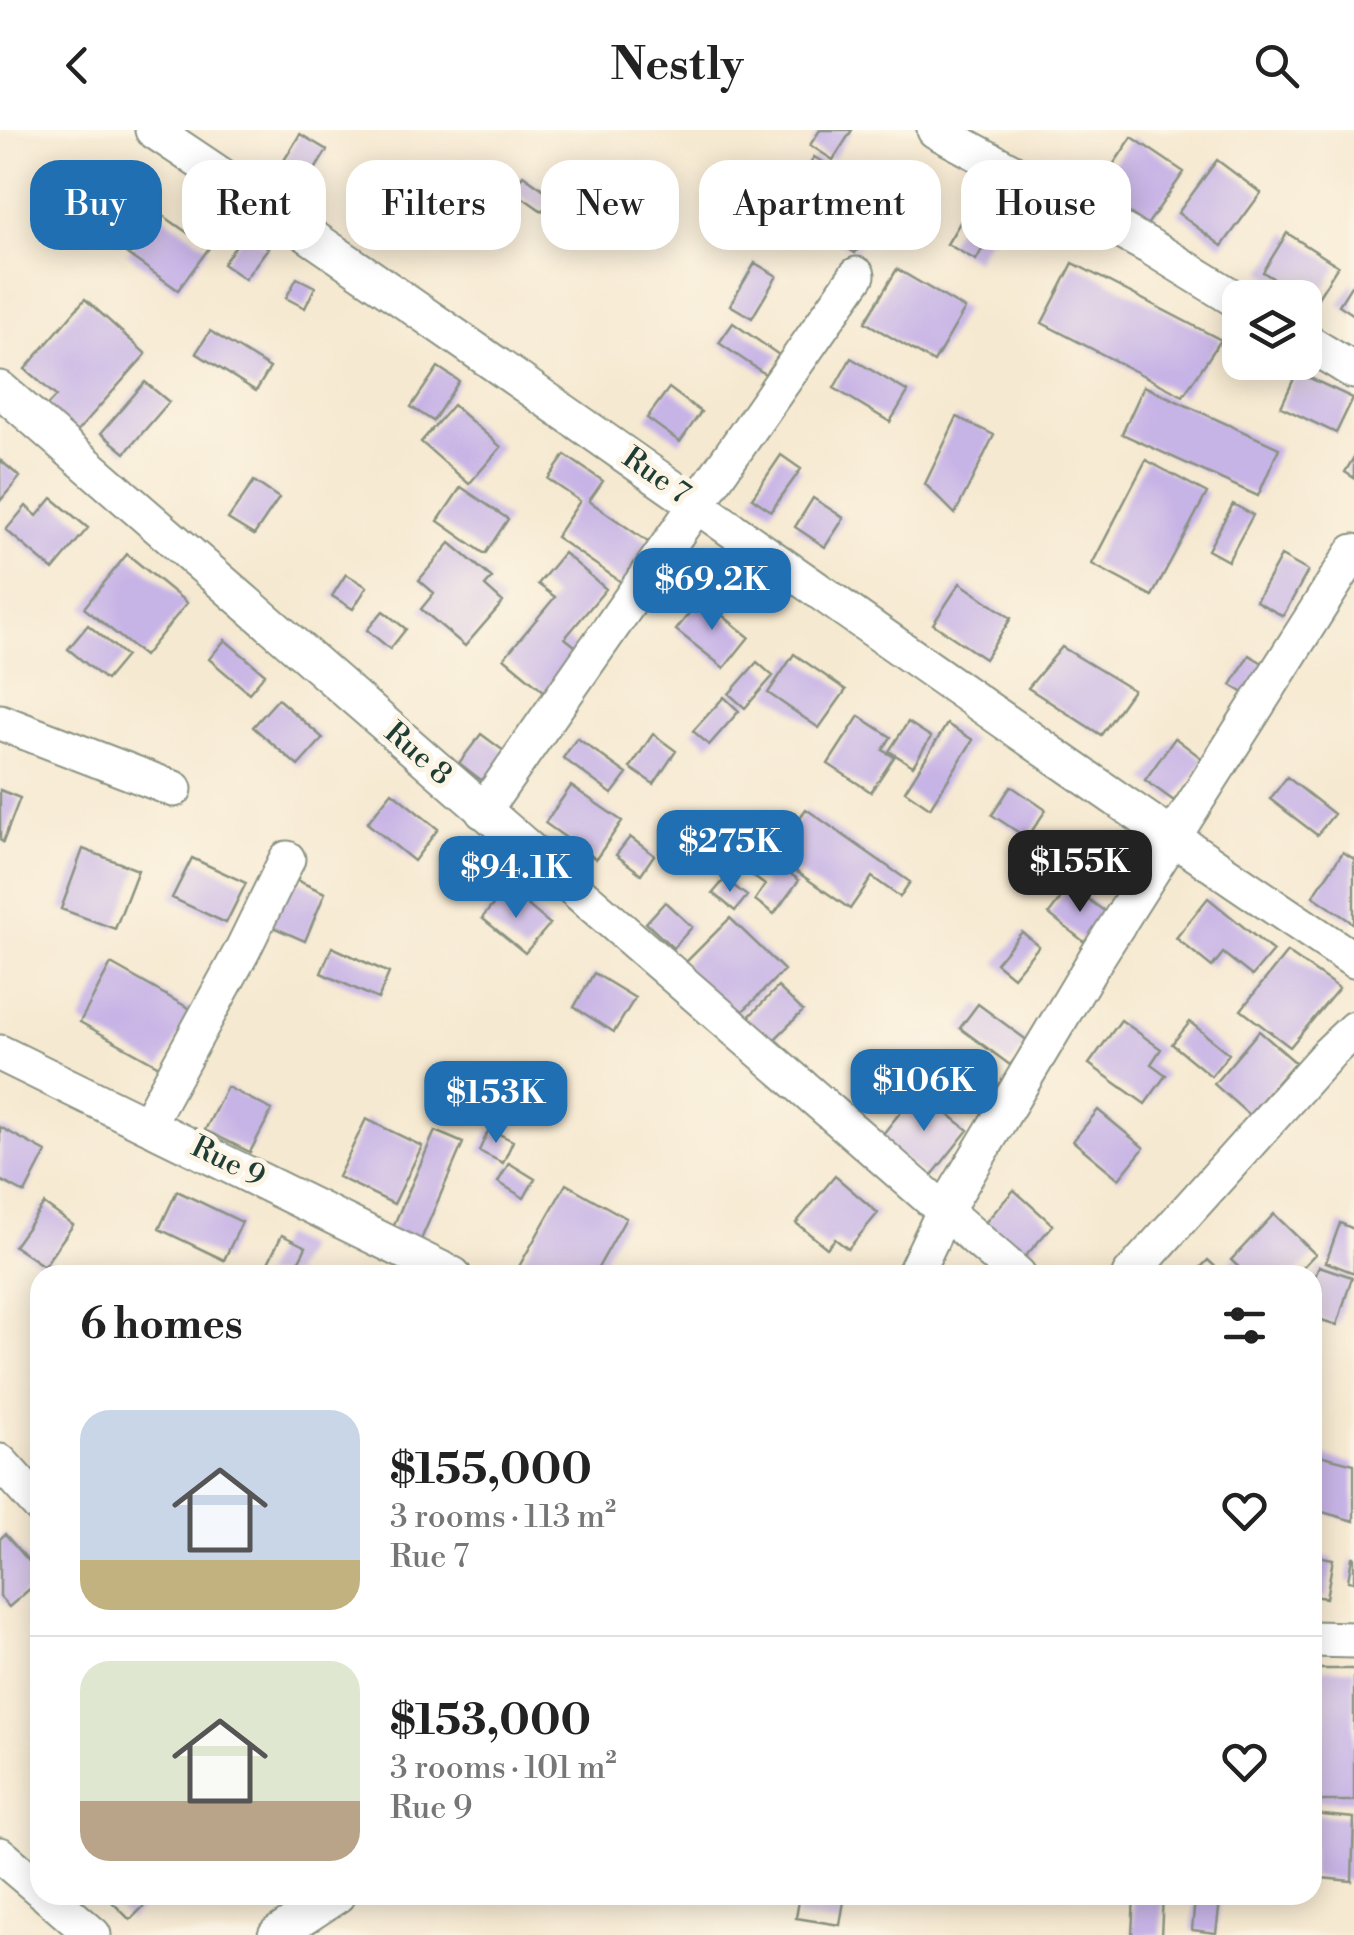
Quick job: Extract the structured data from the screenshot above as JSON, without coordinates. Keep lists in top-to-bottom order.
{
  "streets": {
    "street": ["Rue 7", "Rue 8", "Rue 9"]
  },
  "page": {
    "header": "Nestly",
    "chip": [
      "Buy",
      "Rent",
      "Filters",
      "New",
      "Apartment",
      "House"
    ],
    "price": [
      "$69.2K",
      "$275K",
      "$155K",
      "$94.1K",
      "$106K",
      "$153K"
    ],
    "heading": "6 homes",
    "list": [
      {
        "name": "$155,000",
        "note": "3 rooms · 113 m² · Rue 7"
      },
      {
        "name": "$153,000",
        "note": "3 rooms · 101 m² · Rue 9"
      }
    ]
  }
}
